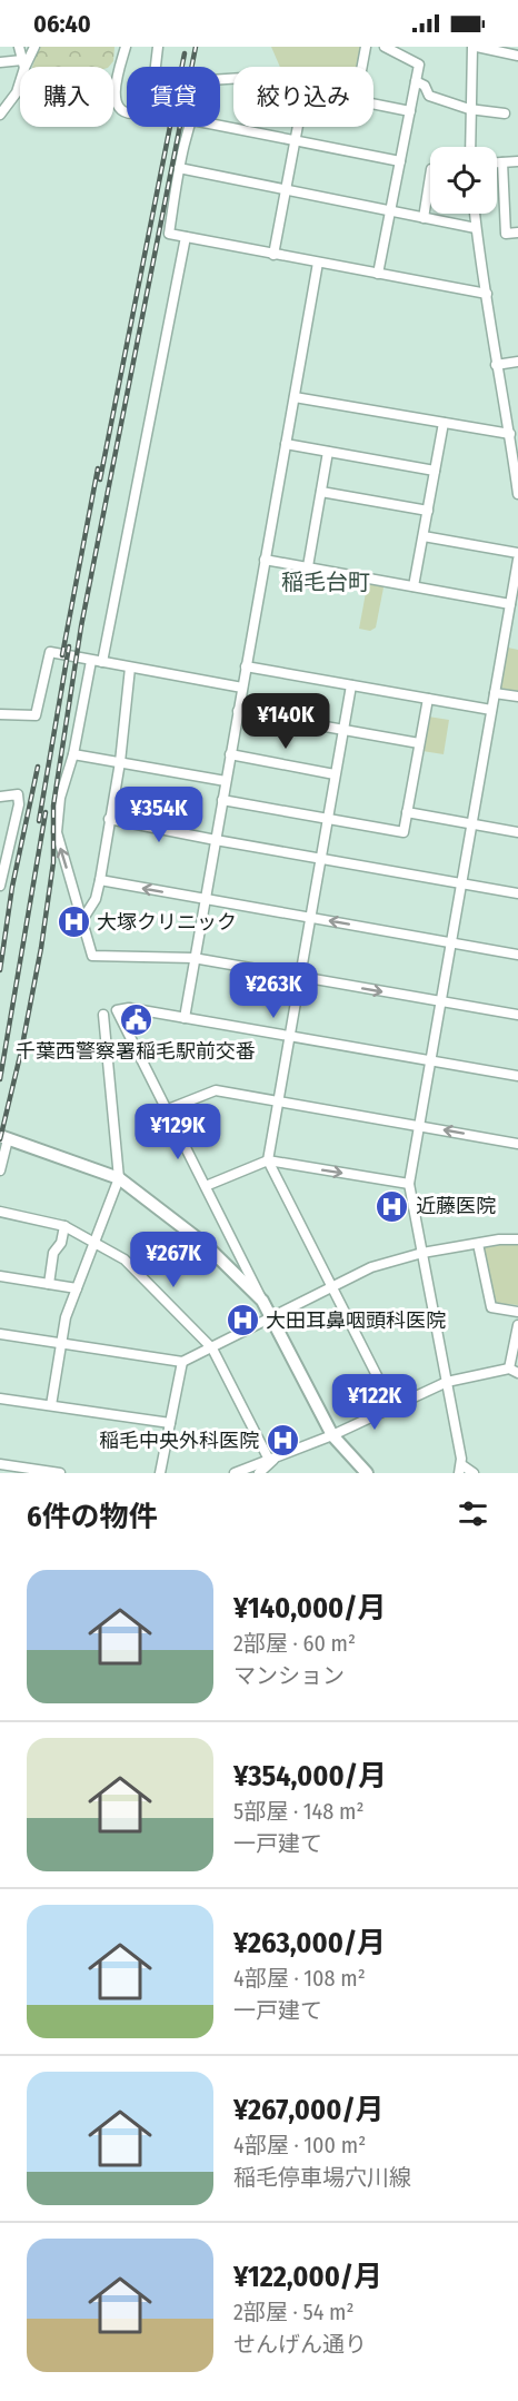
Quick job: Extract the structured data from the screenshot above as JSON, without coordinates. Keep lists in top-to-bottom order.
{
  "districts": ["稲毛台町"],
  "places": {
    "hospital": [
      "大塚クリニック",
      "近藤医院",
      "大田耳鼻咽頭科医院",
      "稲毛中央外科医院"
    ],
    "public building": ["千葉西警察署稲毛駅前交番"]
  },
  "page": {
    "status": "06:40",
    "chip": ["購入", "賃貸", "絞り込み"],
    "price": [
      "¥140K",
      "¥354K",
      "¥263K",
      "¥129K",
      "¥267K",
      "¥122K"
    ],
    "heading": "6件の物件",
    "list": [
      {
        "name": "¥140,000/月",
        "note": "2部屋 · 60 m² · マンション"
      },
      {
        "name": "¥354,000/月",
        "note": "5部屋 · 148 m² · 一戸建て"
      },
      {
        "name": "¥263,000/月",
        "note": "4部屋 · 108 m² · 一戸建て"
      },
      {
        "name": "¥267,000/月",
        "note": "4部屋 · 100 m² · 稲毛停車場穴川線"
      },
      {
        "name": "¥122,000/月",
        "note": "2部屋 · 54 m² · せんげん通り"
      }
    ]
  }
}
